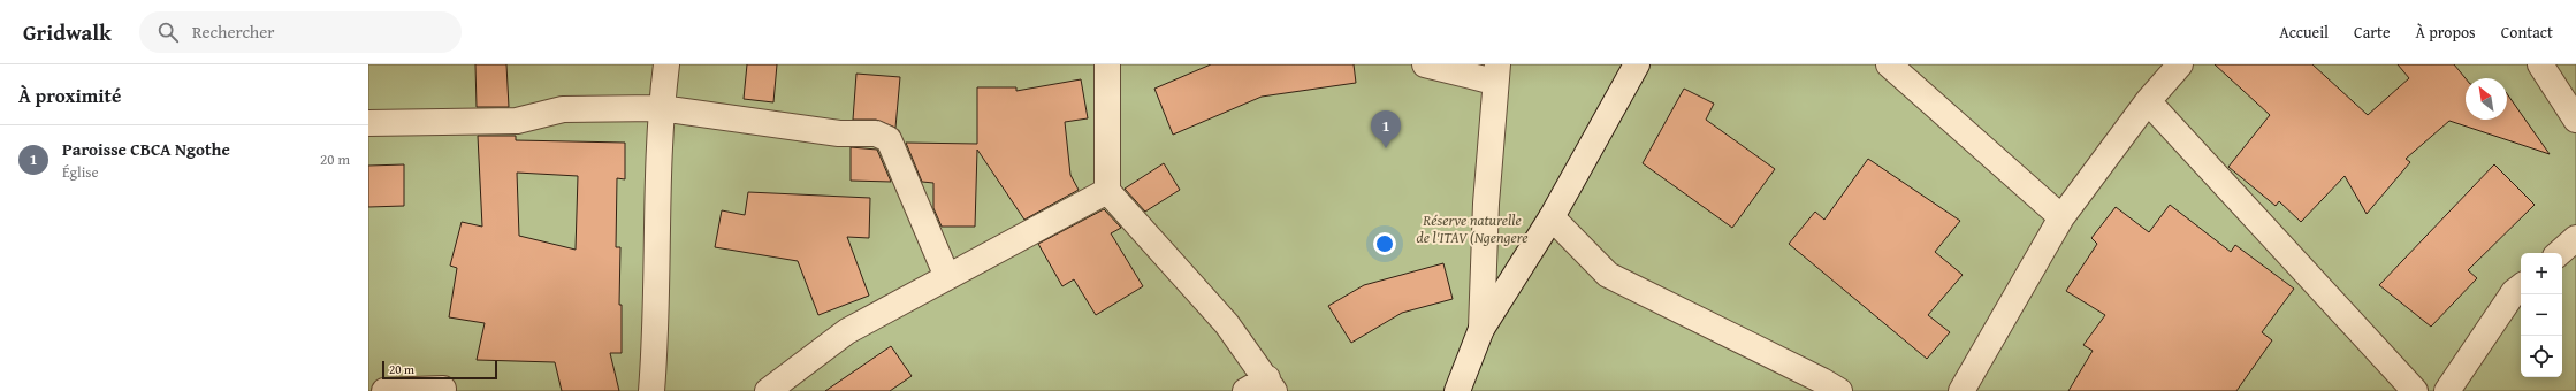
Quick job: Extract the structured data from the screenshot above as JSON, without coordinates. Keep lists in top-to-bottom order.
{
  "parks": ["Réserve naturelle de l'ITAV (Ngengere"],
  "scale_bar": "20 m",
  "north": "top left",
  "page": {
    "header": "Gridwalk",
    "search": "Rechercher",
    "nav": [
      "Accueil",
      "Carte",
      "À propos",
      "Contact"
    ],
    "heading": "À proximité",
    "pins": "1",
    "list": [
      {
        "mark": "1",
        "name": "Paroisse CBCA Ngothe",
        "note": "Église",
        "value": "20 m"
      }
    ],
    "map_buttons": ["+", "−"],
    "scale": "20 m"
  }
}
